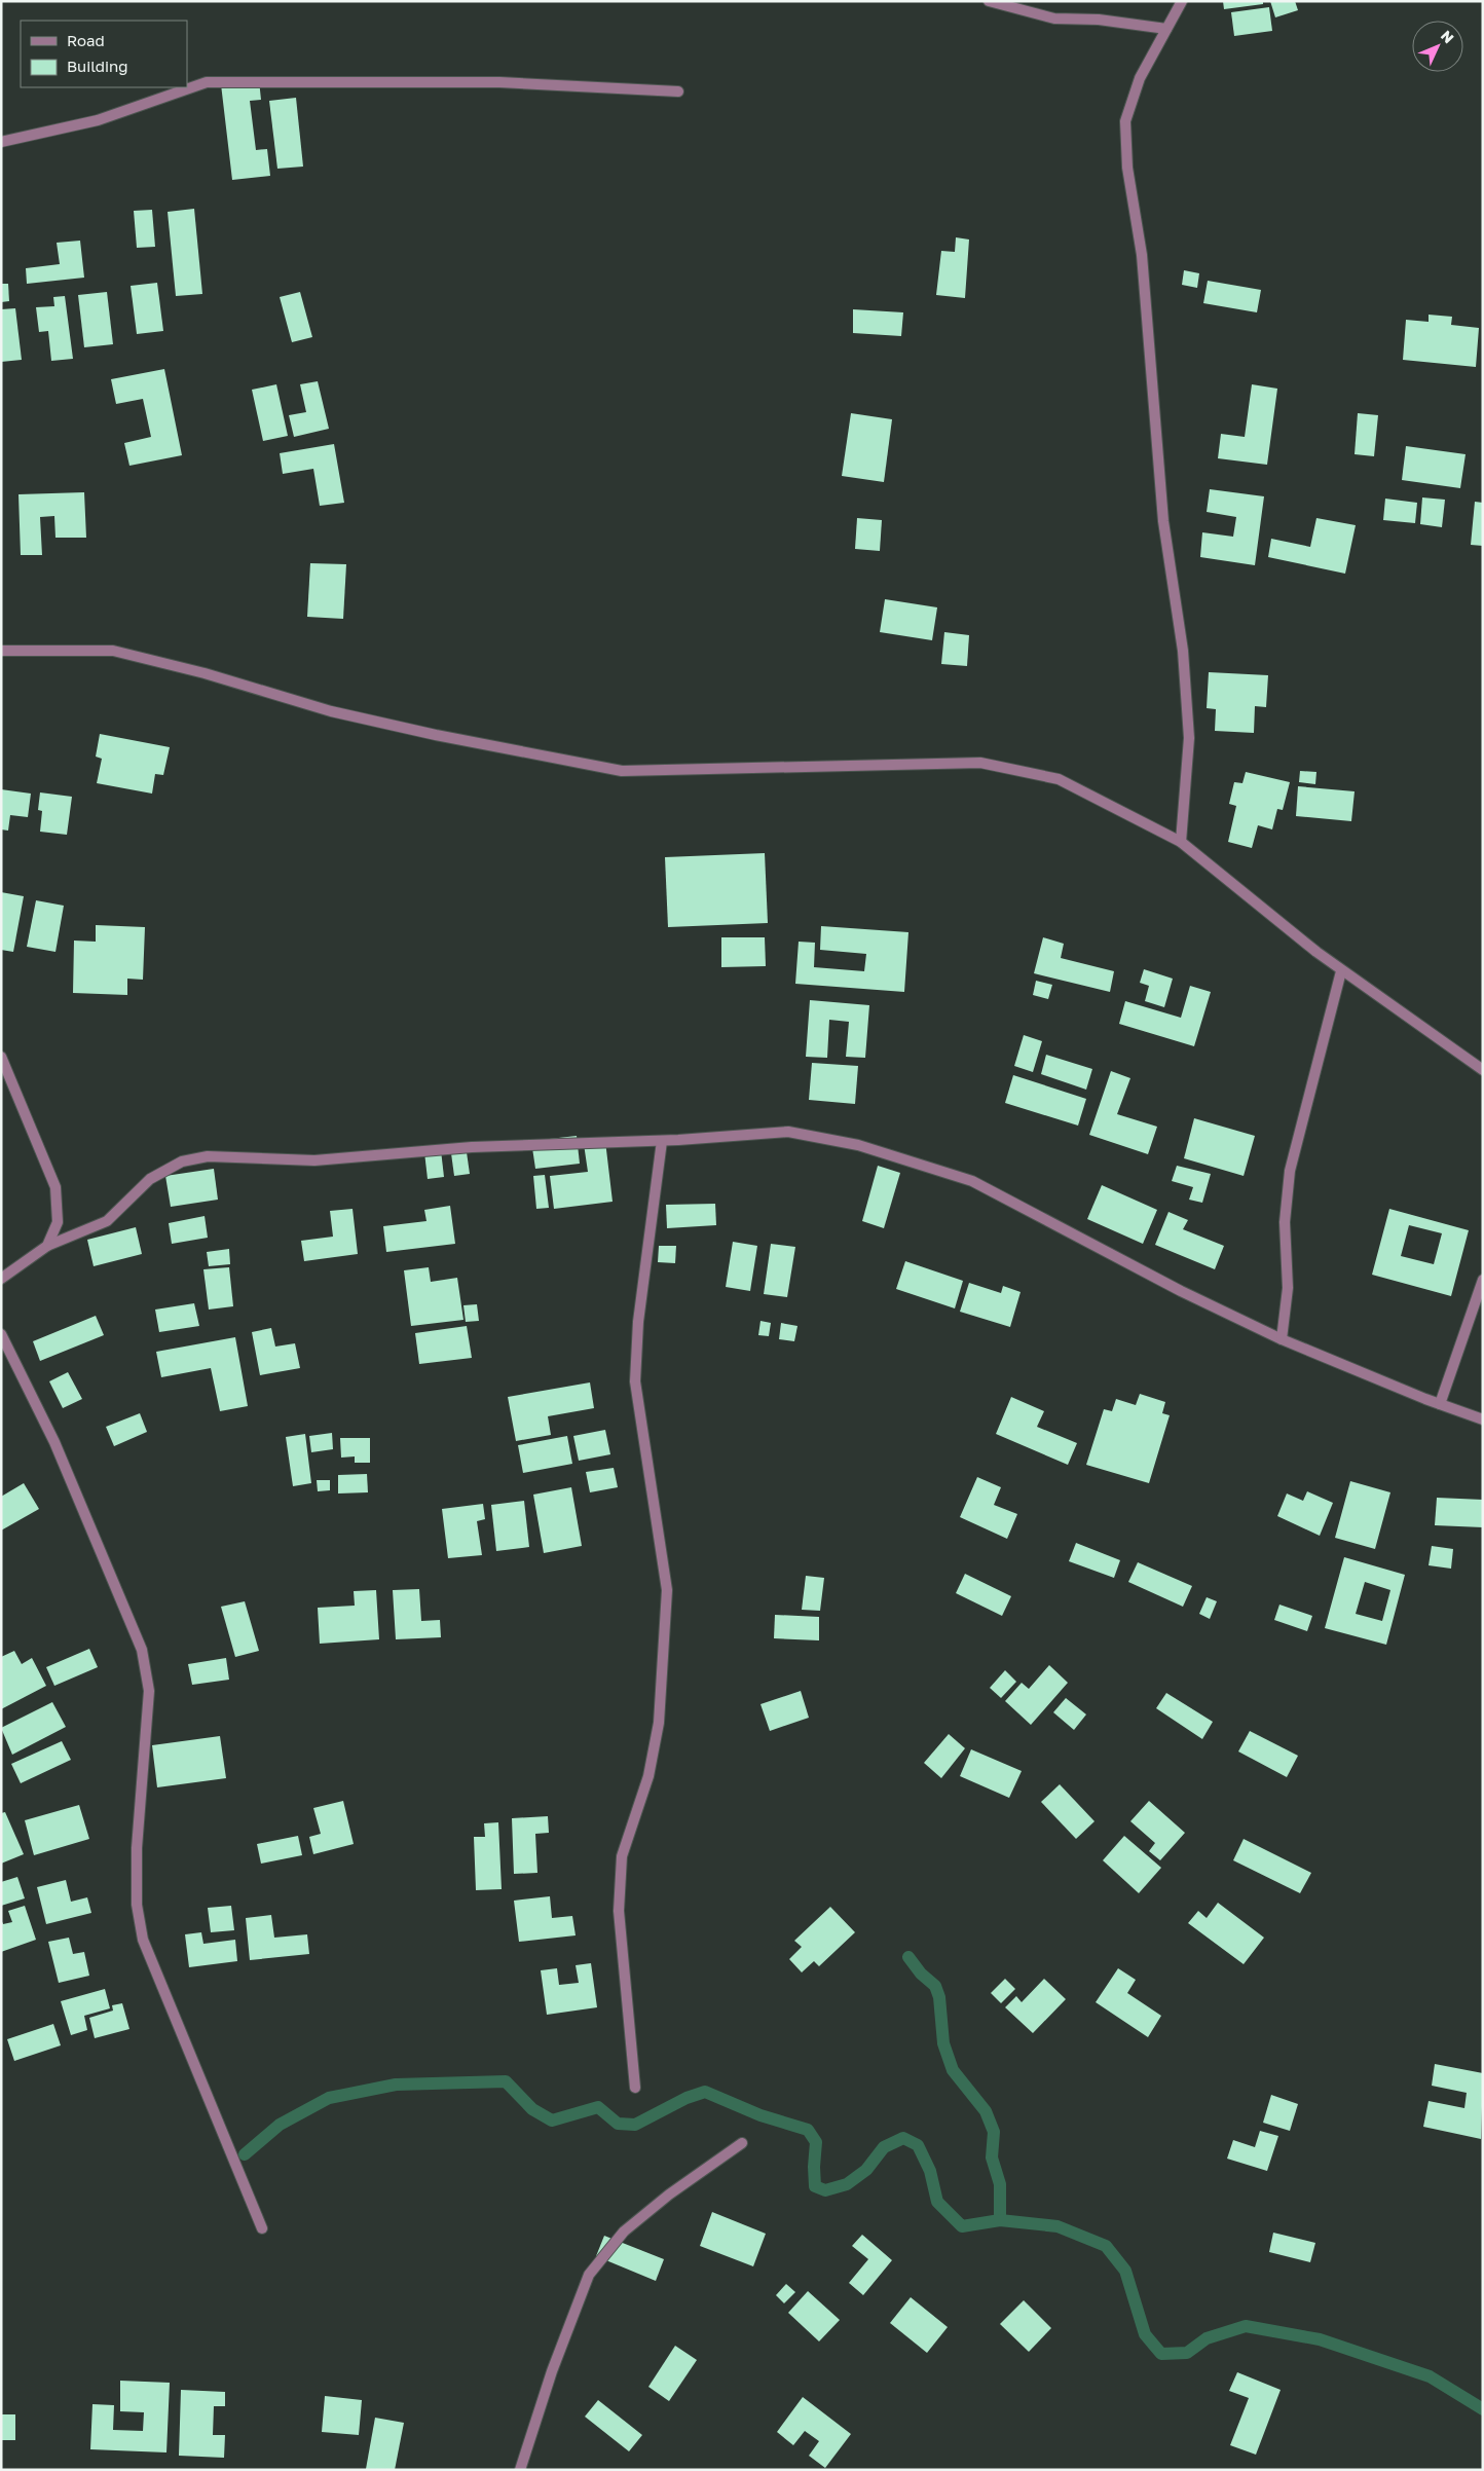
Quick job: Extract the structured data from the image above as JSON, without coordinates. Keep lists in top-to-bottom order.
{
  "legend": ["Road", "Building"],
  "north": "top right"
}
